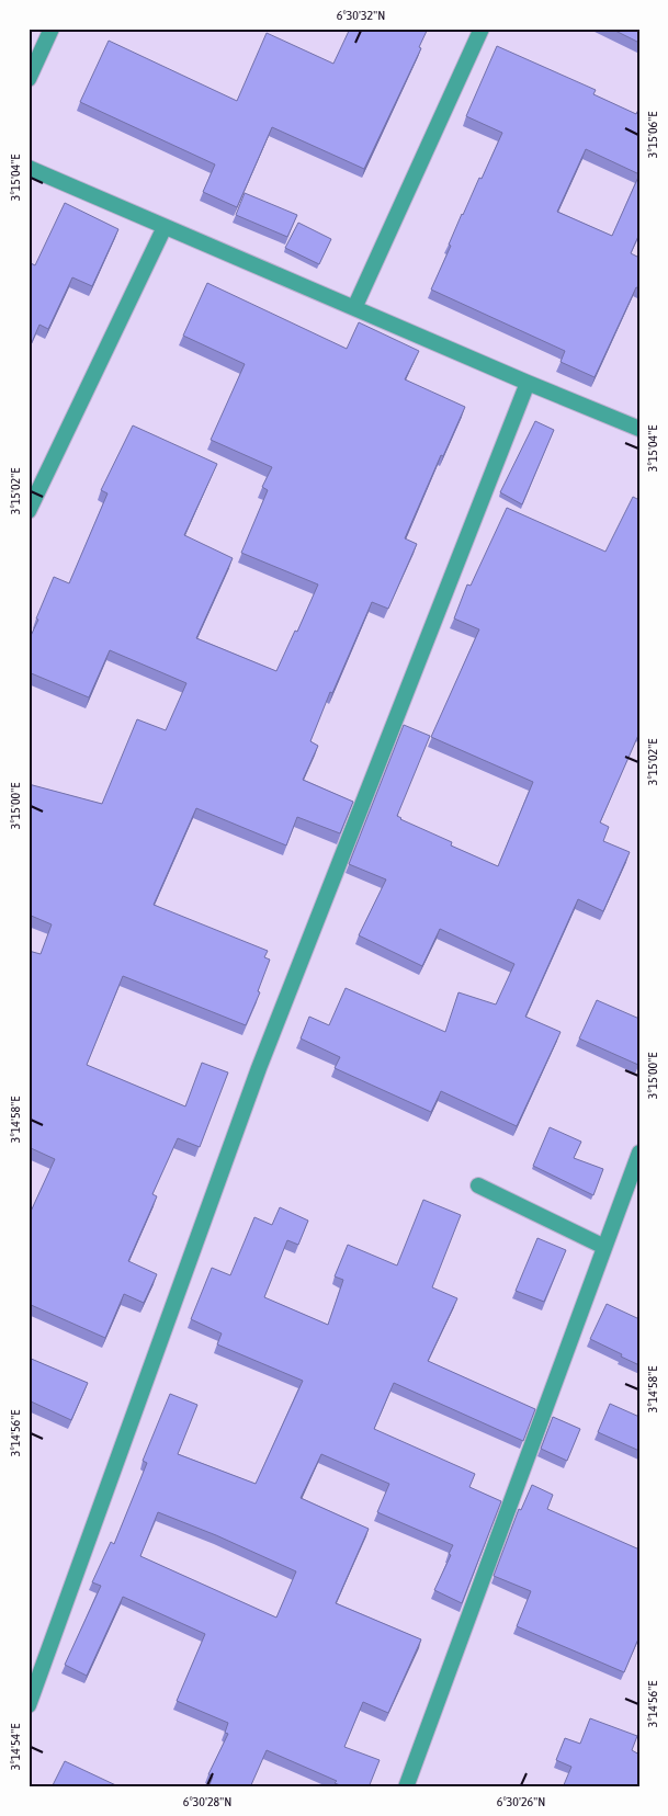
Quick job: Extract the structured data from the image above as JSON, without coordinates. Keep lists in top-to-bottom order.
{
  "coordinates": [
    "6°30'32\"N",
    "3°15'06\"E",
    "3°15'04\"E",
    "3°15'02\"E",
    "3°15'00\"E",
    "3°14'58\"E",
    "3°14'56\"E",
    "3°14'54\"E",
    "6°30'28\"N",
    "6°30'26\"N"
  ]
}
